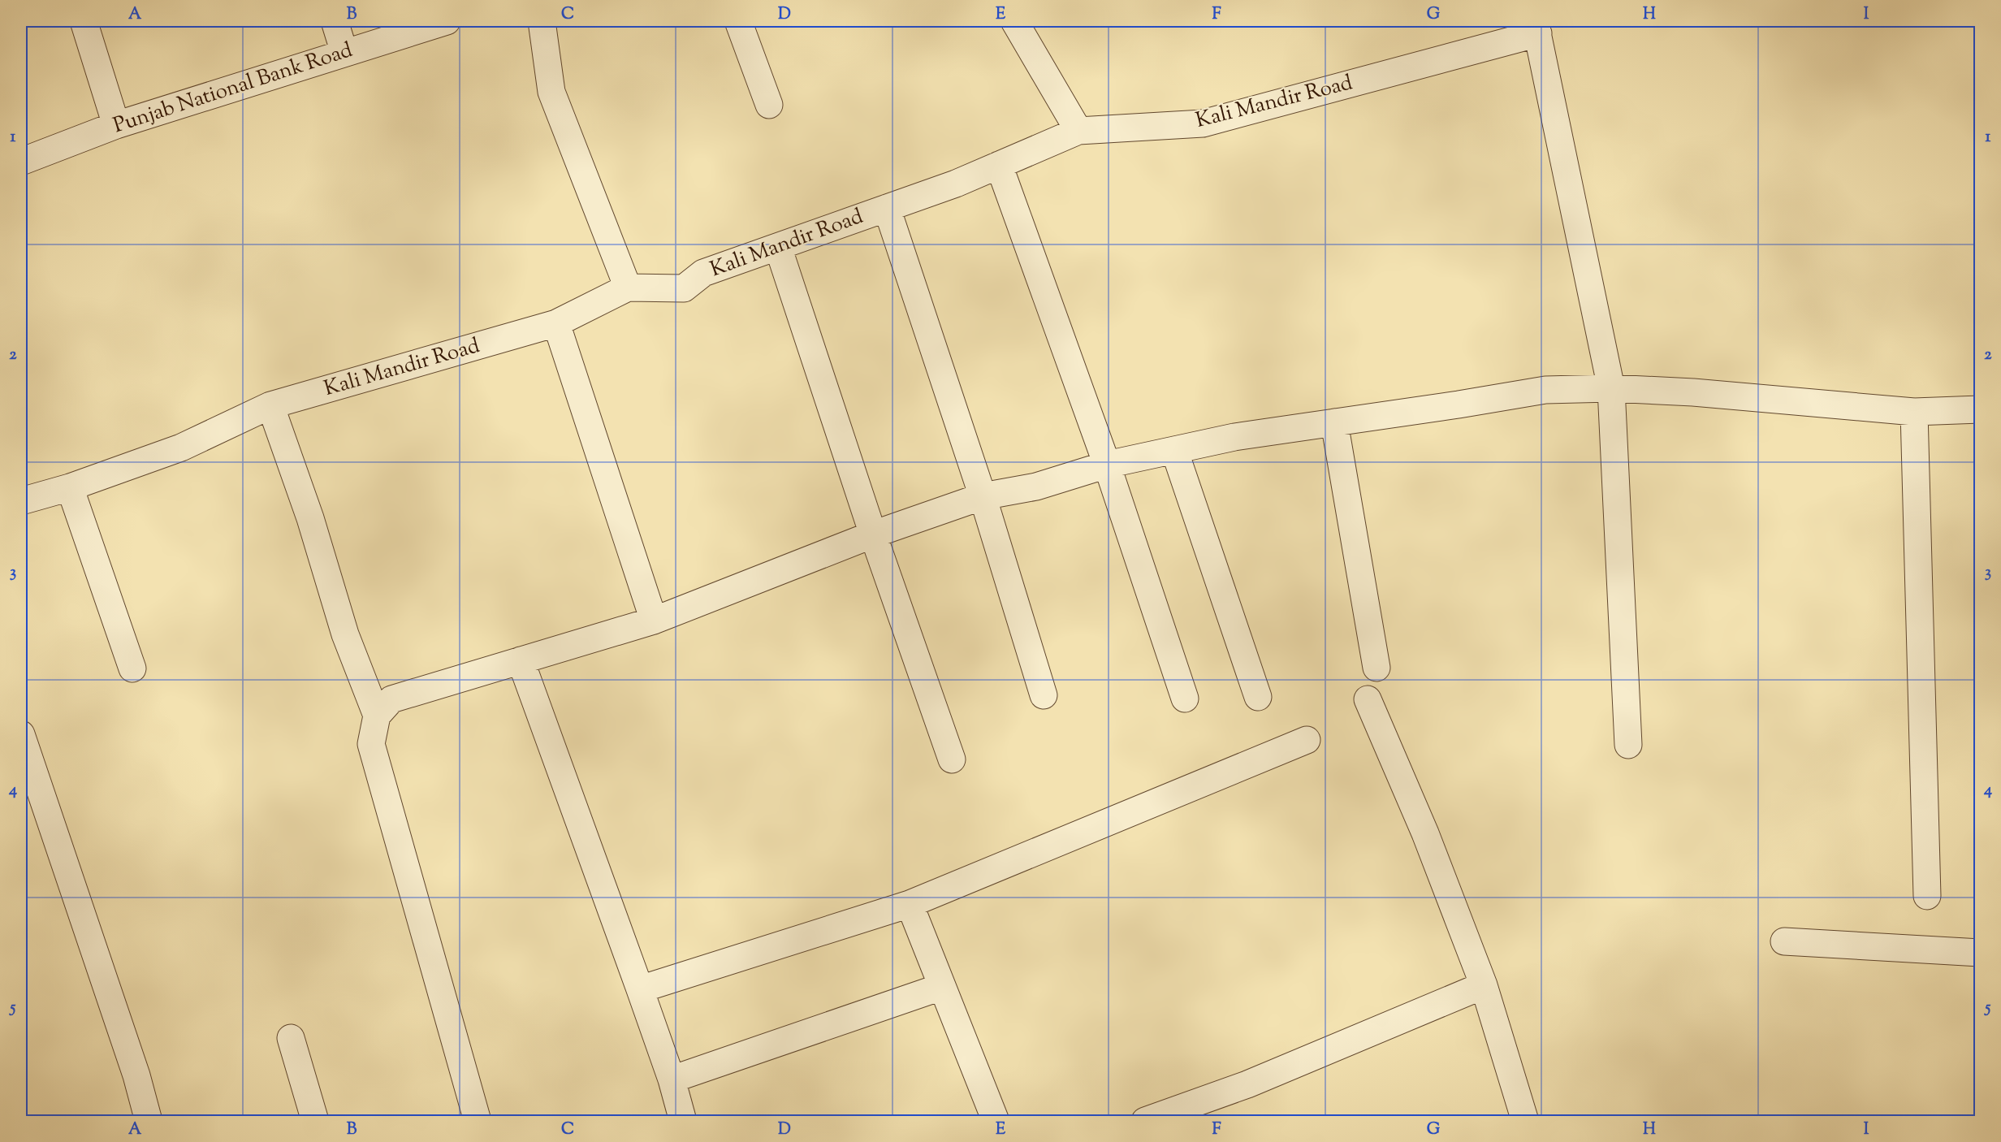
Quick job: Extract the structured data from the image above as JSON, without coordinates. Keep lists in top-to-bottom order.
{
  "streets": {
    "street": ["Punjab National Bank Road", "Kali Mandir Road"]
  },
  "grid": {
    "columns": [
      "A",
      "B",
      "C",
      "D",
      "E",
      "F",
      "G",
      "H",
      "I"
    ],
    "rows": [
      "1",
      "2",
      "3",
      "4",
      "5"
    ]
  }
}
